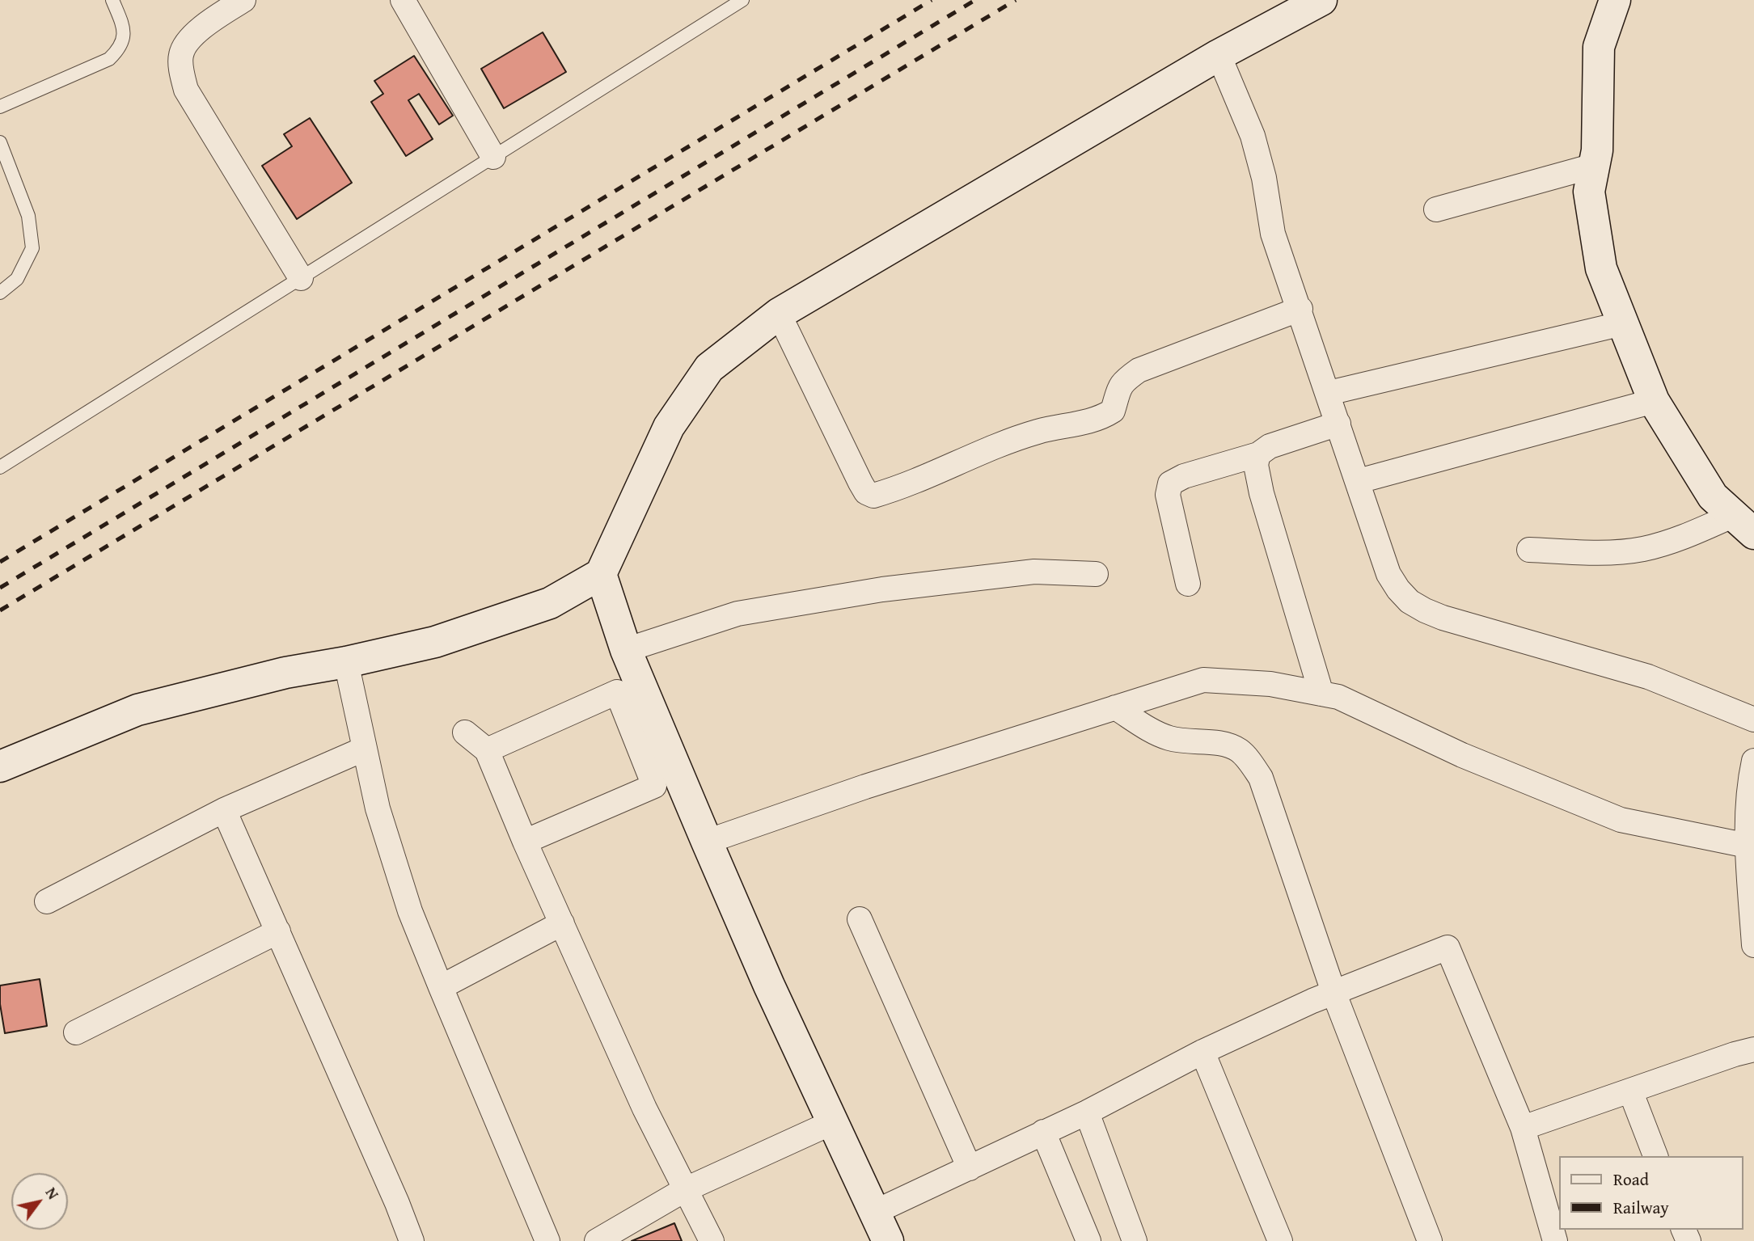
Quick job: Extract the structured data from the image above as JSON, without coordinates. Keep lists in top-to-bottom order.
{
  "legend": ["Road", "Railway"],
  "north": "top right"
}
